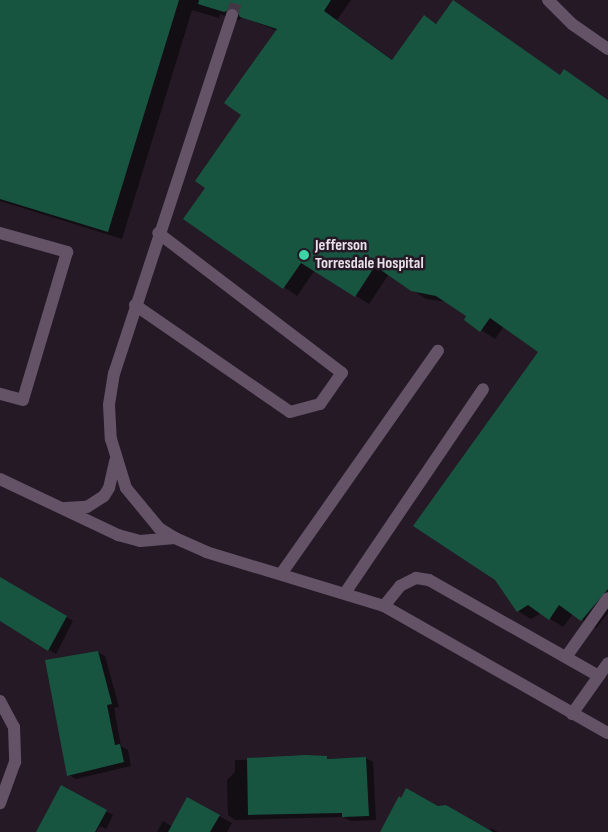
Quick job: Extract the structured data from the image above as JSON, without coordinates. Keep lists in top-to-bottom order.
{
  "places": ["Jefferson Torresdale Hospital"]
}
